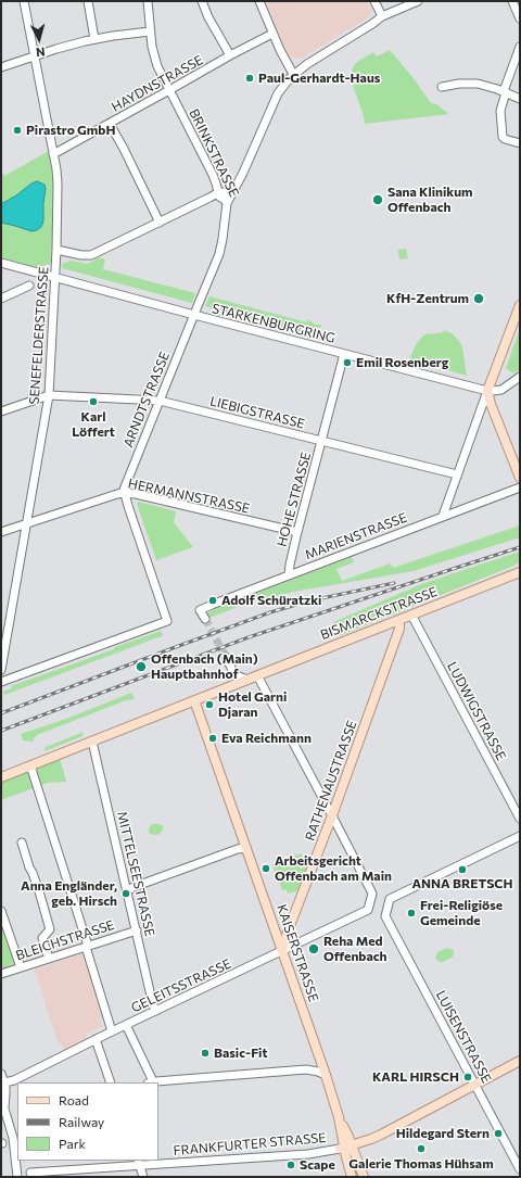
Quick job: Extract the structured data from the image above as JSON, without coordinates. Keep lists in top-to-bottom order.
{
  "streets": {
    "main road": [
      "BISMARCKSTRASSE",
      "RATHENAUSTRASSE",
      "KAISERSTRASSE",
      "FRANKFURTER STRASSE"
    ],
    "street": [
      "HAYDNSTRASSE",
      "BRINKSTRASSE",
      "STARKENBURGRING",
      "SENEFELDERSTRASSE",
      "ARNDTSTRASSE",
      "LIEBIGSTRASSE",
      "HERMANNSTRASSE",
      "HOHE STRASSE",
      "MARIENSTRASSE",
      "LUDWIGSTRASSE",
      "MITTELSEESTRASSE",
      "BLEICHSTRASSE",
      "GELEITSSTRASSE",
      "LUISENSTRASSE"
    ]
  },
  "crossings": [
    ["HAYDNSTRASSE", "BRINKSTRASSE"],
    ["HAYDNSTRASSE", "SENEFELDERSTRASSE"],
    ["BRINKSTRASSE", "STARKENBURGRING"],
    ["BRINKSTRASSE", "ARNDTSTRASSE"],
    ["STARKENBURGRING", "SENEFELDERSTRASSE"],
    ["STARKENBURGRING", "ARNDTSTRASSE"],
    ["STARKENBURGRING", "HOHE STRASSE"],
    ["SENEFELDERSTRASSE", "LIEBIGSTRASSE"],
    ["SENEFELDERSTRASSE", "HERMANNSTRASSE"],
    ["ARNDTSTRASSE", "LIEBIGSTRASSE"],
    ["ARNDTSTRASSE", "HERMANNSTRASSE"],
    ["LIEBIGSTRASSE", "HOHE STRASSE"],
    ["HERMANNSTRASSE", "HOHE STRASSE"],
    ["HOHE STRASSE", "MARIENSTRASSE"],
    ["BISMARCKSTRASSE", "LUDWIGSTRASSE"],
    ["BISMARCKSTRASSE", "RATHENAUSTRASSE"],
    ["BISMARCKSTRASSE", "MITTELSEESTRASSE"],
    ["BISMARCKSTRASSE", "KAISERSTRASSE"],
    ["RATHENAUSTRASSE", "KAISERSTRASSE"],
    ["RATHENAUSTRASSE", "GELEITSSTRASSE"],
    ["MITTELSEESTRASSE", "BLEICHSTRASSE"],
    ["MITTELSEESTRASSE", "GELEITSSTRASSE"],
    ["KAISERSTRASSE", "GELEITSSTRASSE"],
    ["KAISERSTRASSE", "FRANKFURTER STRASSE"],
    ["LUISENSTRASSE", "FRANKFURTER STRASSE"]
  ],
  "places": [
    "Paul-Gerhardt-Haus",
    "Pirastro GmbH",
    "Sana Klinikum Offenbach",
    "KfH-Zentrum",
    "Emil Rosenberg",
    "Karl Löffert",
    "Adolf Schüratzki",
    "Offenbach (Main) Hauptbahnhof",
    "Hotel Garni Djaran",
    "Eva Reichmann",
    "Arbeitsgericht Offenbach am Main",
    "ANNA BRETSCH",
    "Anna Engländer, geb. Hirsch",
    "Frei-Religiöse Gemeinde",
    "Reha Med Offenbach",
    "Basic-Fit",
    "KARL HIRSCH",
    "Hildegard Stern",
    "Galerie Thomas Hühsam",
    "Scape"
  ],
  "legend": ["Road", "Railway", "Park"],
  "north": "bottom"
}
